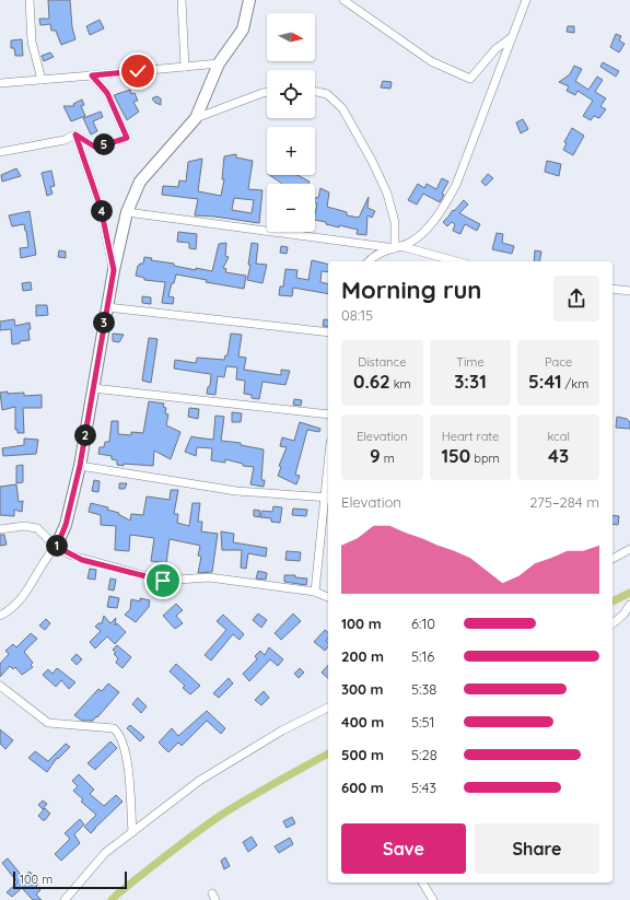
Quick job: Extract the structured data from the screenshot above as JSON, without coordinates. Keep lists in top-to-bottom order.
{
  "scale_bar": "100 m",
  "north": "right",
  "page": {
    "map_buttons": ["+", "−"],
    "pins": [
      "5",
      "4",
      "3",
      "2",
      "1"
    ],
    "heading": ["Morning run", "08:15"],
    "stats": [
      ["Distance", "0.62 km"],
      ["Time", "3:31"],
      ["Pace", "5:41 /km"],
      ["Elevation", "9 m"],
      ["Heart rate", "150 bpm"],
      ["kcal", "43"]
    ],
    "chart": ["Elevation", "275–284 m"],
    "list": [
      {
        "name": "100 m",
        "note": "6:10"
      },
      {
        "name": "200 m",
        "note": "5:16"
      },
      {
        "name": "300 m",
        "note": "5:38"
      },
      {
        "name": "400 m",
        "note": "5:51"
      },
      {
        "name": "500 m",
        "note": "5:28"
      },
      {
        "name": "600 m",
        "note": "5:43"
      }
    ],
    "buttons": ["Save", "Share"],
    "scale": "100 m"
  }
}
